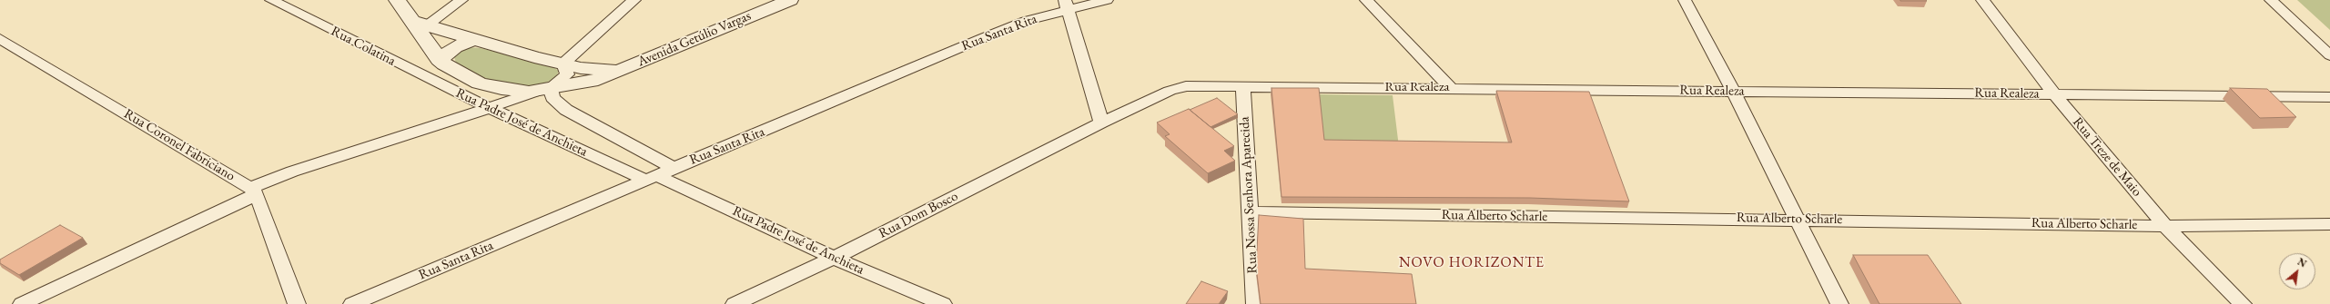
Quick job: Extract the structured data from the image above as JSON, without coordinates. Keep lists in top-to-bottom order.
{
  "streets": {
    "street": [
      "Rua Santa Rita",
      "Avenida Getúlio Vargas",
      "Rua Colatina",
      "Rua Realeza",
      "Rua Padre José de Anchieta",
      "Rua Coronel Fabriciano",
      "Rua Treze de Maio",
      "Rua Nossa Senhora Aparecida",
      "Rua Dom Bosco",
      "Rua Alberto Scharle"
    ]
  },
  "crossings": [
    ["Rua Santa Rita", "Rua Padre José de Anchieta"],
    ["Avenida Getúlio Vargas", "Rua Padre José de Anchieta"],
    ["Rua Colatina", "Rua Padre José de Anchieta"],
    ["Rua Realeza", "Rua Treze de Maio"],
    ["Rua Realeza", "Rua Nossa Senhora Aparecida"],
    ["Rua Realeza", "Rua Dom Bosco"],
    ["Rua Padre José de Anchieta", "Rua Dom Bosco"],
    ["Rua Treze de Maio", "Rua Alberto Scharle"],
    ["Rua Nossa Senhora Aparecida", "Rua Alberto Scharle"]
  ],
  "districts": ["NOVO HORIZONTE"],
  "north": "top right"
}
